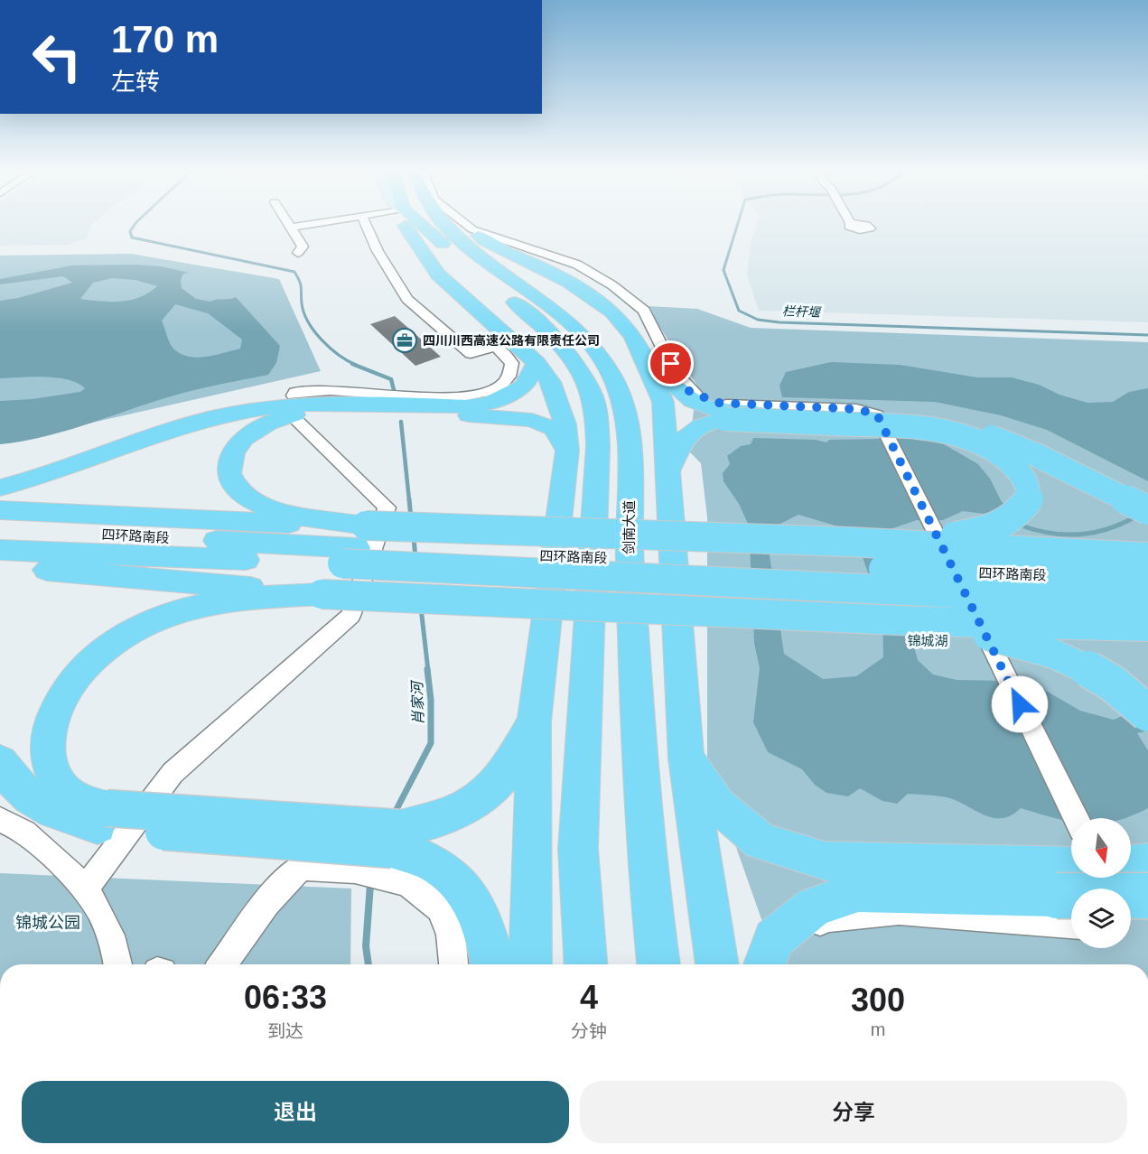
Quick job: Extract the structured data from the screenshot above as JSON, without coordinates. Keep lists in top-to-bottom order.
{
  "streets": {
    "highway": ["剑南大道", "四环路南段"]
  },
  "water": ["栏杆堰", "肖家河"],
  "parks": ["锦城湖", "锦城公园"],
  "places": {
    "office": ["四川川西高速公路有限责任公司"]
  },
  "north": "bottom",
  "page": {
    "turn": ["170 m", "左转"],
    "eta": [
      "06:33",
      "到达",
      "4",
      "分钟",
      "300",
      "m"
    ],
    "buttons": ["退出", "分享"]
  }
}
